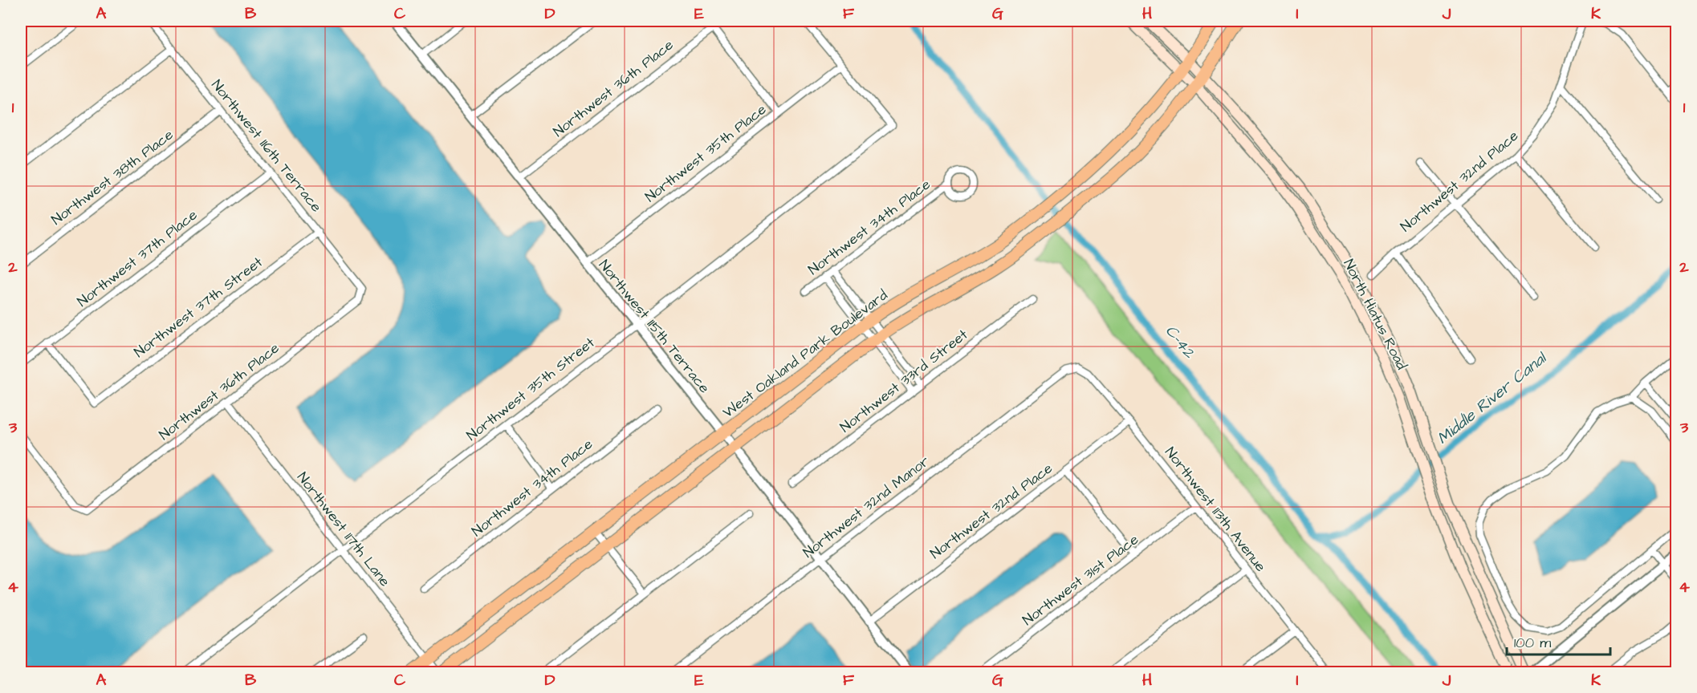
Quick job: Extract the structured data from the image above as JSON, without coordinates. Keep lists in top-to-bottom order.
{
  "streets": {
    "main road": ["North Hiatus Road", "West Oakland Park Boulevard"],
    "street": [
      "Northwest 36th Place",
      "Northwest 116th Terrace",
      "Northwest 35th Place",
      "Northwest 38th Place",
      "Northwest 32nd Place",
      "Northwest 34th Place",
      "Northwest 37th Place",
      "Northwest 37th Street",
      "Northwest 115th Terrace",
      "Northwest 33rd Street",
      "Northwest 35th Street",
      "Northwest 32nd Manor",
      "Northwest 113th Avenue",
      "Northwest 117th Lane",
      "Northwest 31st Place"
    ]
  },
  "crossings": [
    ["Northwest 36th Place", "Northwest 116th Terrace"],
    ["Northwest 36th Place", "Northwest 115th Terrace"],
    ["Northwest 36th Place", "Northwest 117th Lane"],
    ["Northwest 116th Terrace", "Northwest 38th Place"],
    ["Northwest 116th Terrace", "Northwest 37th Place"],
    ["Northwest 116th Terrace", "Northwest 37th Street"],
    ["Northwest 35th Place", "Northwest 115th Terrace"],
    ["Northwest 35th Place", "Northwest 35th Street"],
    ["Northwest 32nd Place", "Northwest 115th Terrace"],
    ["Northwest 32nd Place", "Northwest 113th Avenue"],
    ["Northwest 37th Place", "Northwest 37th Street"],
    ["North Hiatus Road", "West Oakland Park Boulevard"],
    ["Northwest 115th Terrace", "West Oakland Park Boulevard"],
    ["Northwest 115th Terrace", "Northwest 35th Street"],
    ["Northwest 115th Terrace", "Northwest 32nd Manor"],
    ["West Oakland Park Boulevard", "Northwest 117th Lane"],
    ["Northwest 35th Street", "Northwest 117th Lane"],
    ["Northwest 32nd Manor", "Northwest 113th Avenue"],
    ["Northwest 113th Avenue", "Northwest 31st Place"]
  ],
  "water": ["C-42", "Middle River Canal"],
  "scale_bar": "100 m",
  "grid": {
    "columns": [
      "A",
      "B",
      "C",
      "D",
      "E",
      "F",
      "G",
      "H",
      "I",
      "J",
      "K"
    ],
    "rows": [
      "1",
      "2",
      "3",
      "4"
    ]
  }
}
